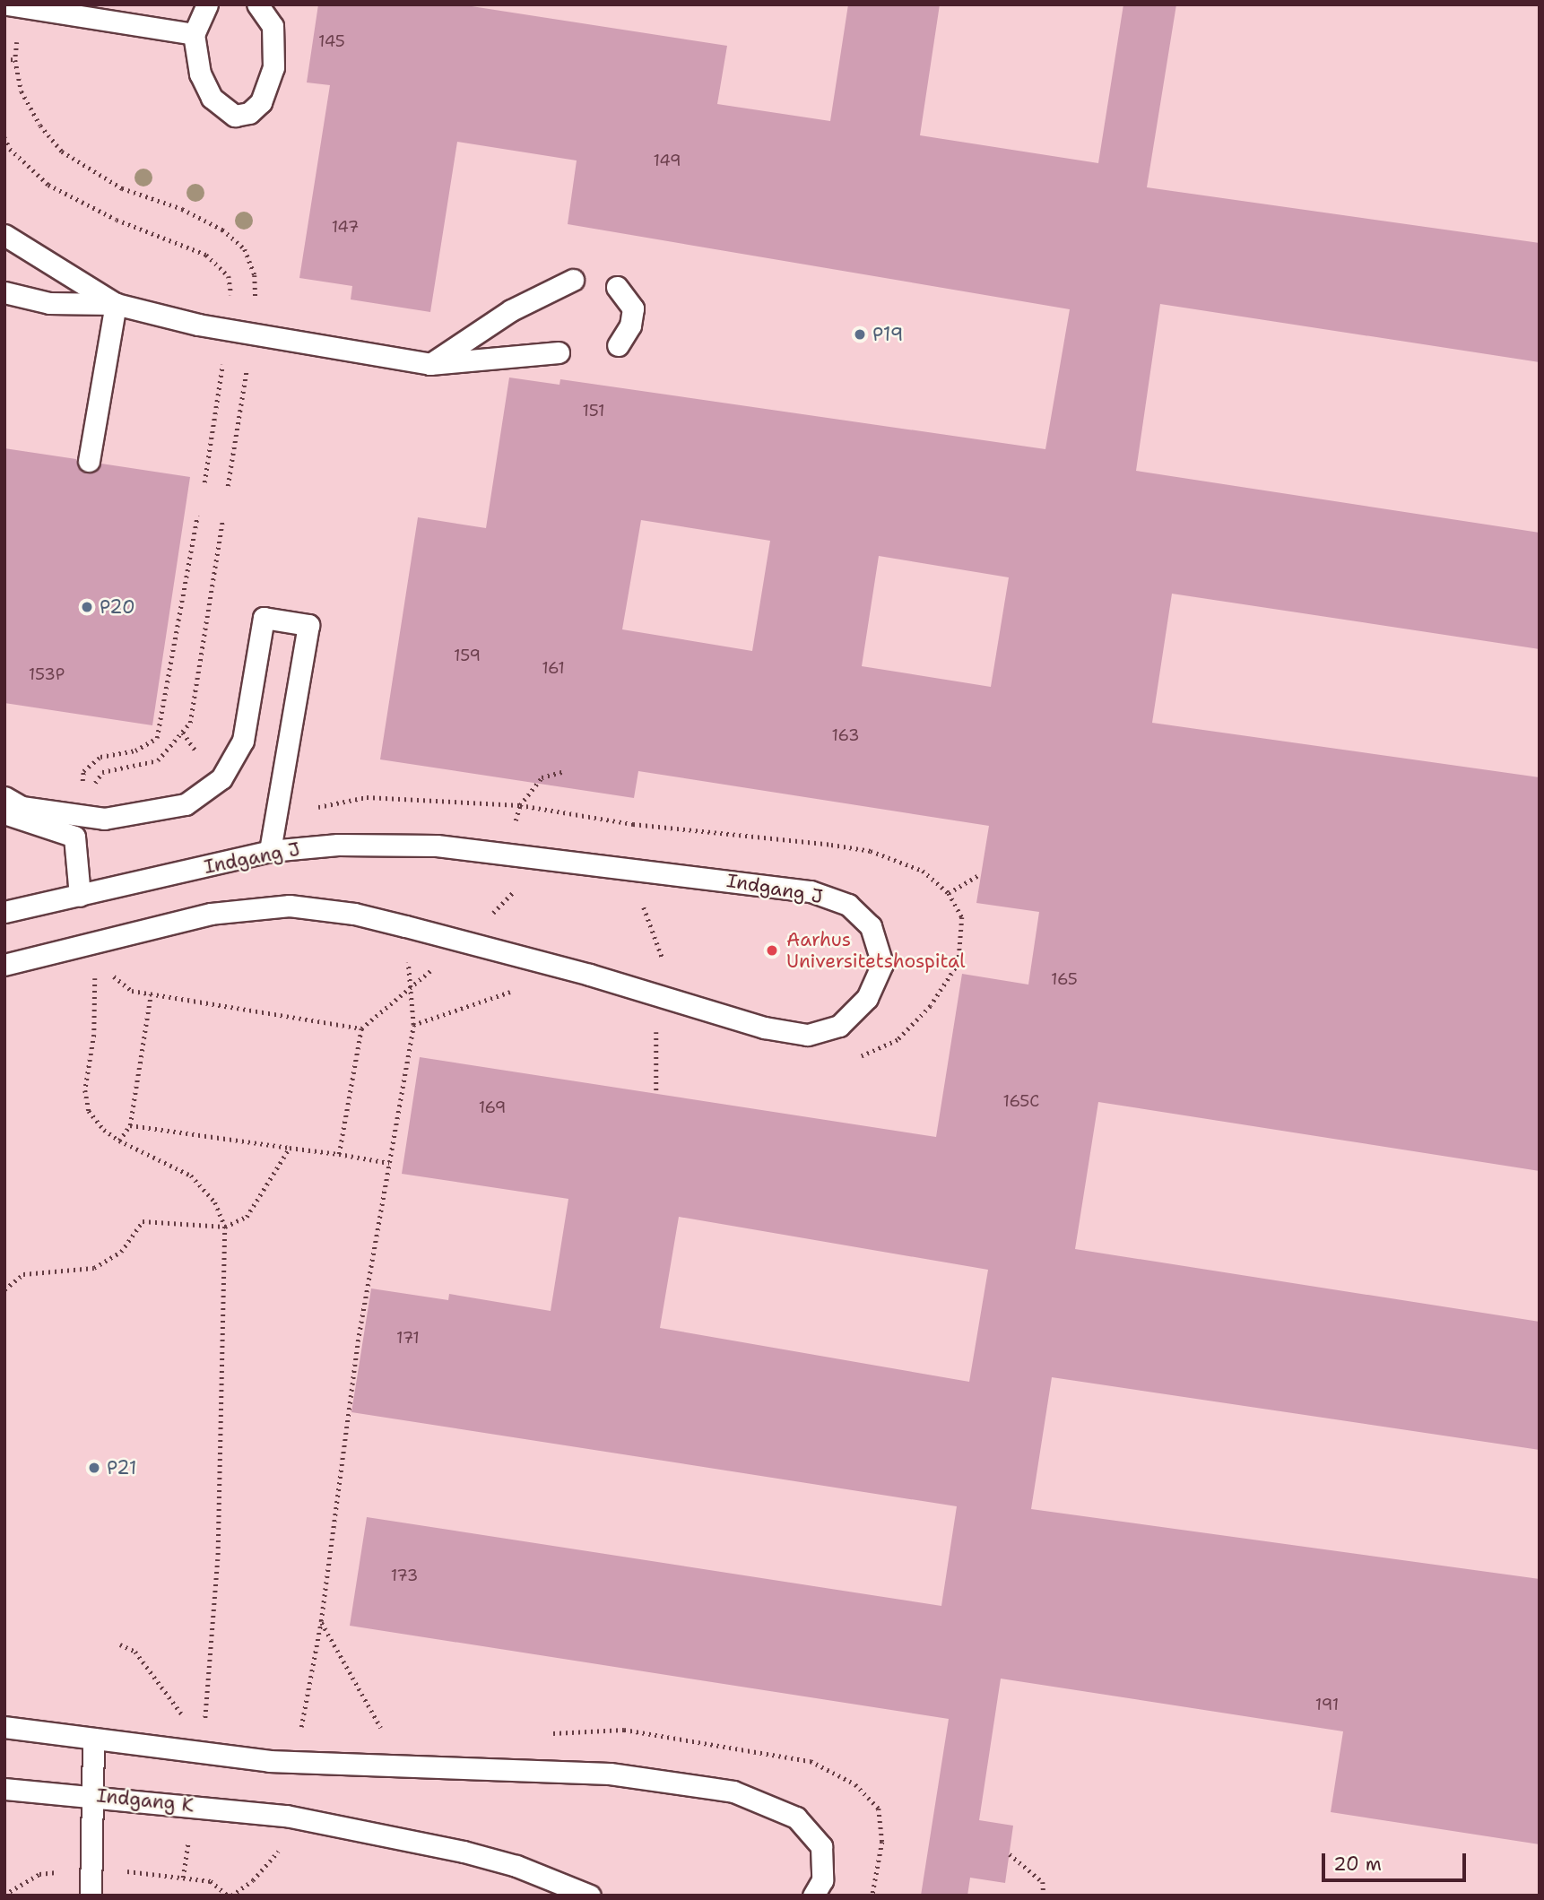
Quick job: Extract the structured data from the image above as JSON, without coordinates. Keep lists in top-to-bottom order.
{
  "streets": {
    "lane": ["Indgang J", "Indgang K"]
  },
  "places": [
    "P19",
    "P20",
    "Aarhus Universitetshospital",
    "P21"
  ],
  "house_numbers": [
    "145",
    "149",
    "147",
    "151",
    "159",
    "161",
    "153P",
    "163",
    "165",
    "165C",
    "169",
    "171",
    "173",
    "191"
  ],
  "scale_bar": "20 m"
}
